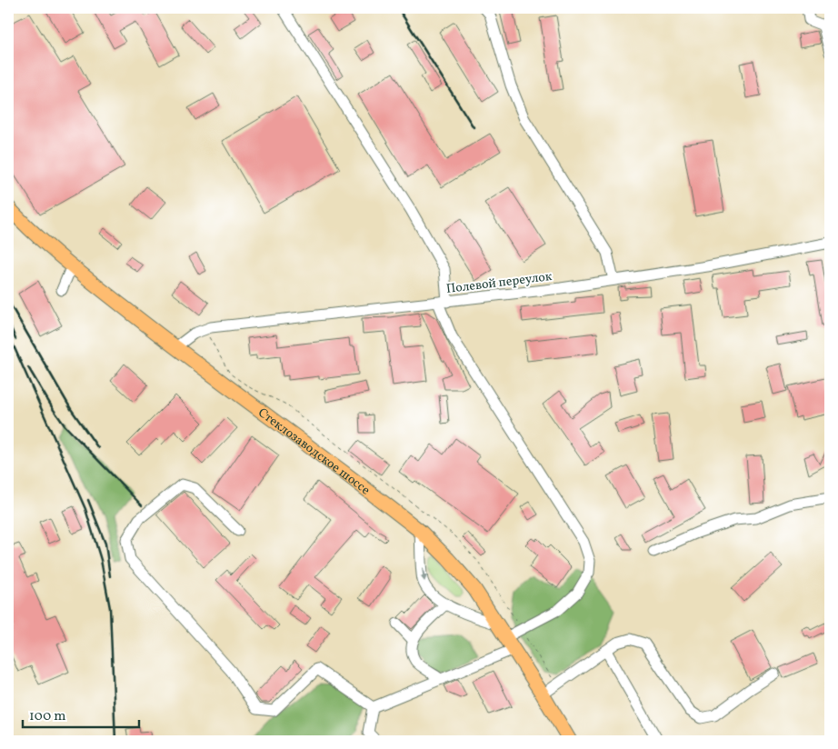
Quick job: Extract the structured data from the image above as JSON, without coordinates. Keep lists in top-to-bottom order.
{
  "streets": {
    "main road": ["Стеклозаводское шоссе"],
    "street": ["Полевой переулок"]
  },
  "crossings": [
    ["Полевой переулок", "Стеклозаводское шоссе"]
  ],
  "scale_bar": "100 m"
}
